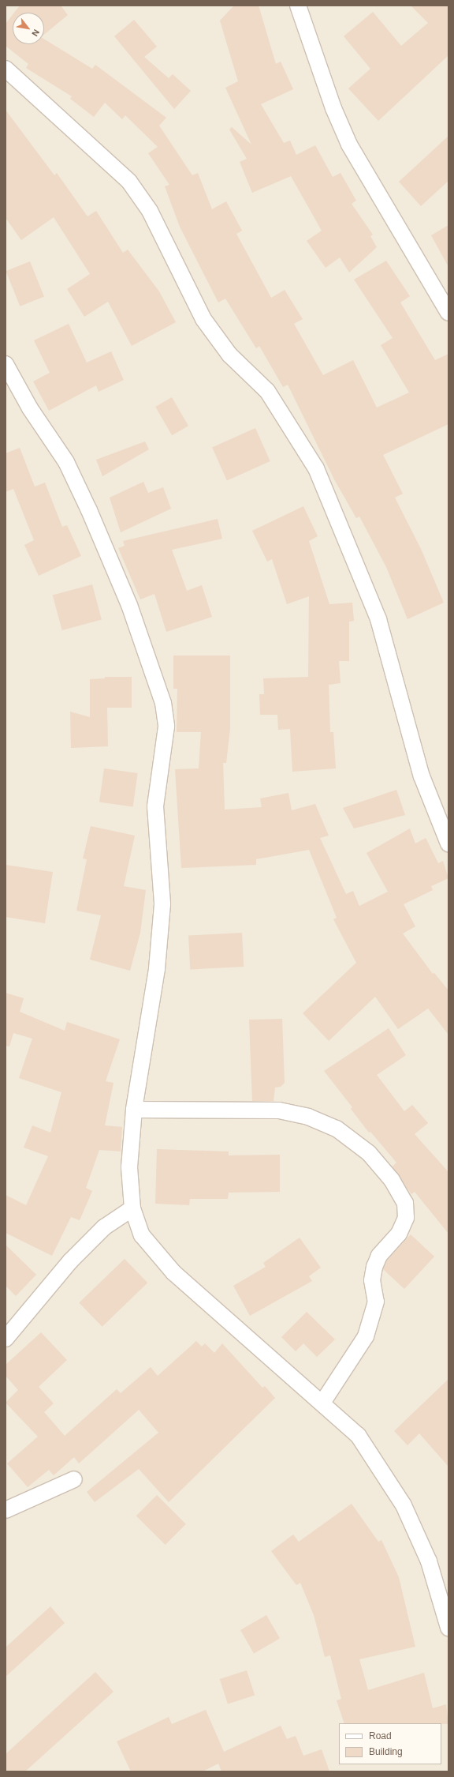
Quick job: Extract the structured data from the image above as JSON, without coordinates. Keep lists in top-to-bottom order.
{
  "legend": ["Road", "Building"],
  "north": "bottom right"
}
